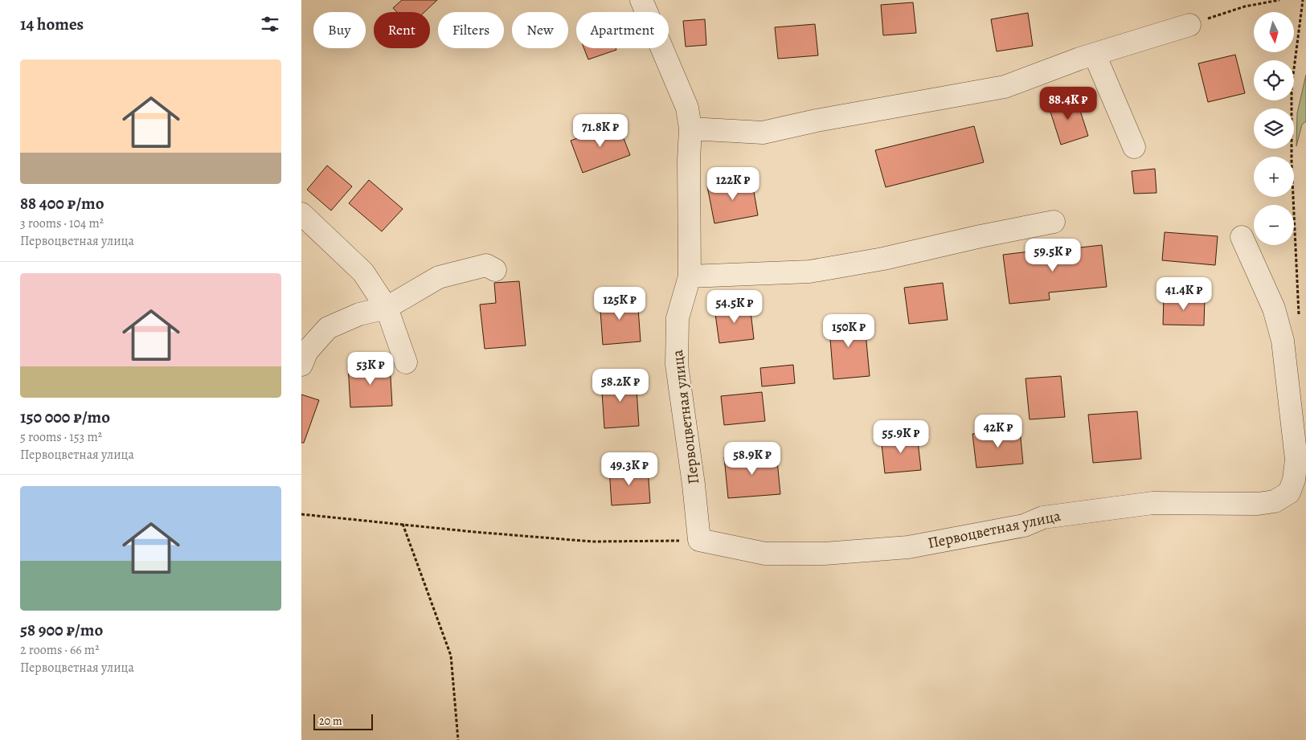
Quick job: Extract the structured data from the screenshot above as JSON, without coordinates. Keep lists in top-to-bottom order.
{
  "streets": {
    "street": ["Первоцветная улица"]
  },
  "scale_bar": "20 m",
  "north": "bottom",
  "page": {
    "heading": "14 homes",
    "map_buttons": ["+", "−"],
    "chip": [
      "Buy",
      "Rent",
      "Filters",
      "New",
      "Apartment"
    ],
    "list": [
      {
        "name": "88 400 ₽/mo",
        "note": "3 rooms · 104 m² · Первоцветная улица"
      },
      {
        "name": "150 000 ₽/mo",
        "note": "5 rooms · 153 m² · Первоцветная улица"
      },
      {
        "name": "58 900 ₽/mo",
        "note": "2 rooms · 66 m² · Первоцветная улица"
      }
    ],
    "price": [
      "88.4K ₽",
      "71.8K ₽",
      "122K ₽",
      "59.5K ₽",
      "41.4K ₽",
      "125K ₽",
      "54.5K ₽",
      "150K ₽",
      "53K ₽",
      "58.2K ₽",
      "42K ₽",
      "55.9K ₽",
      "58.9K ₽",
      "49.3K ₽"
    ],
    "scale": "20 m"
  }
}
